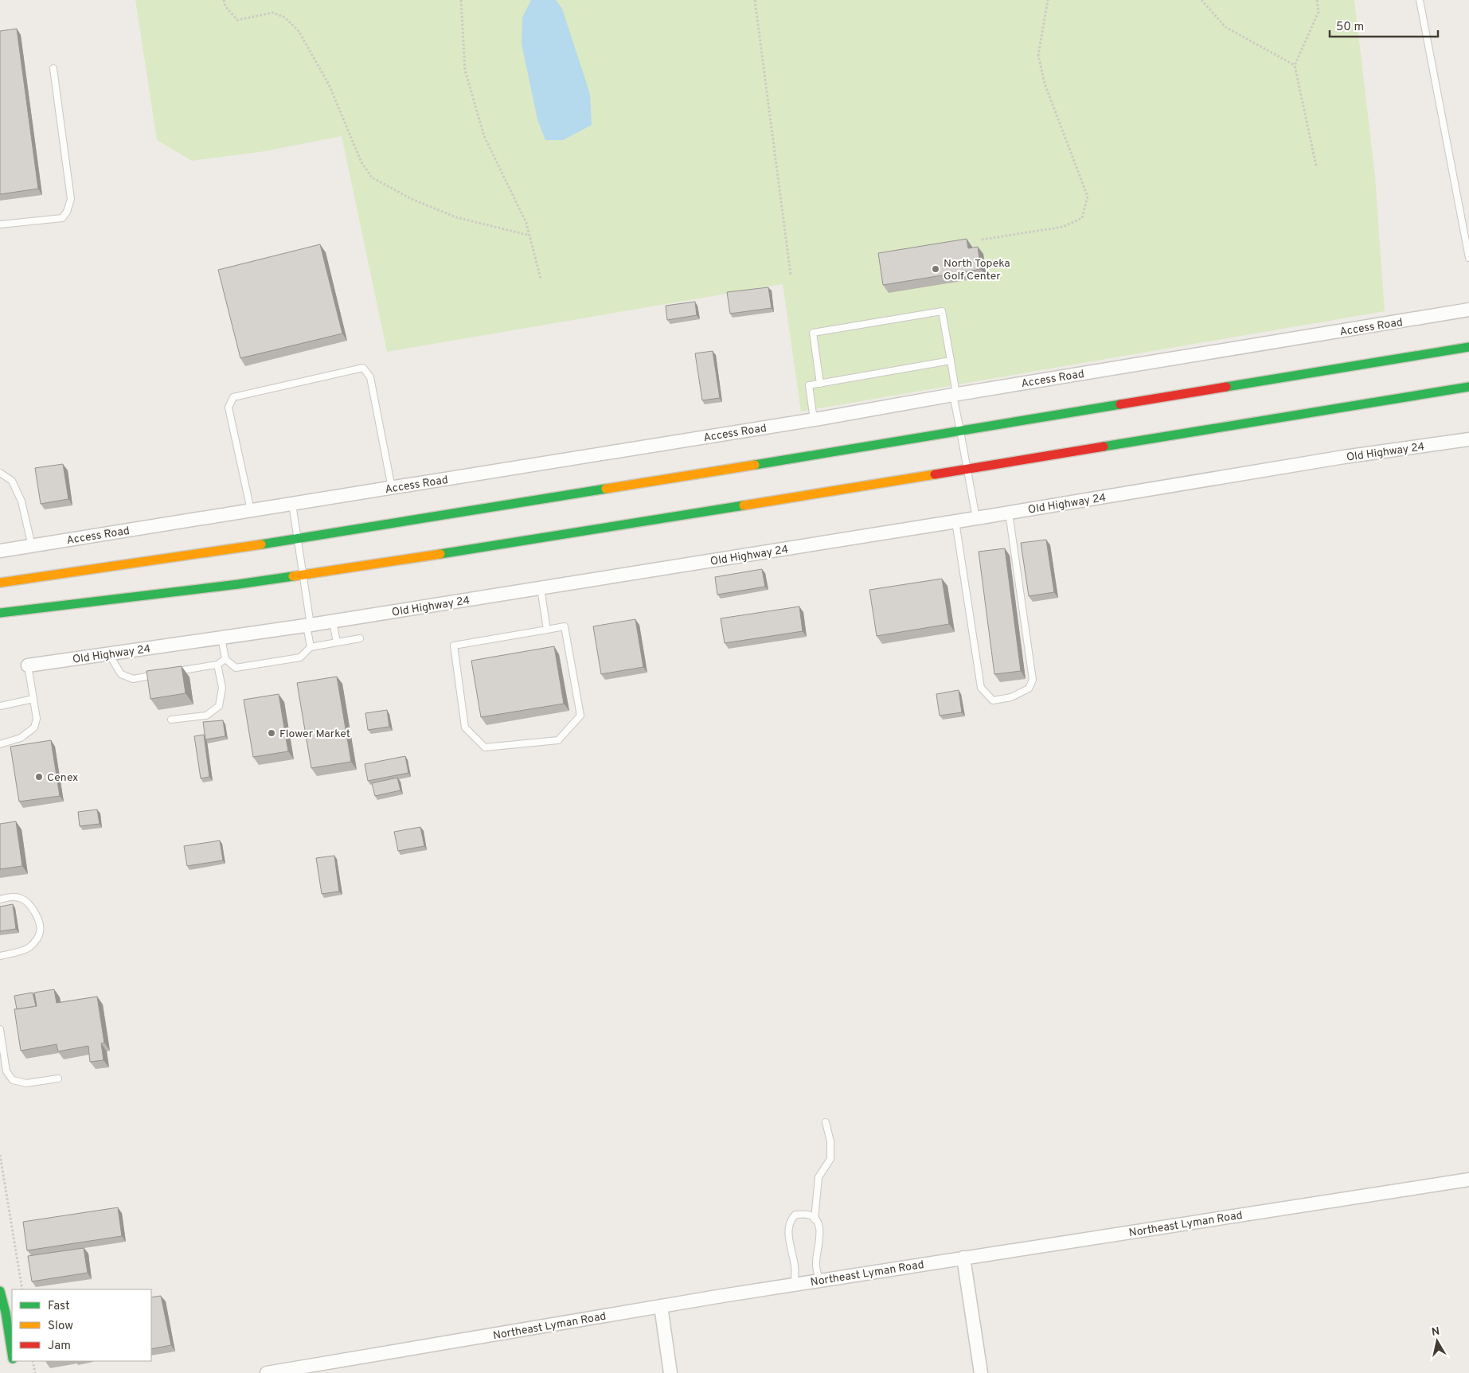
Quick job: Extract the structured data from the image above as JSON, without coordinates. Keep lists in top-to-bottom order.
{
  "streets": {
    "street": ["Access Road", "Old Highway 24", "Northeast Lyman Road"]
  },
  "places": ["North Topeka Golf Center", "Flower Market", "Cenex"],
  "legend": ["Fast", "Slow", "Jam"],
  "scale_bar": "50 m",
  "north": "top"
}
